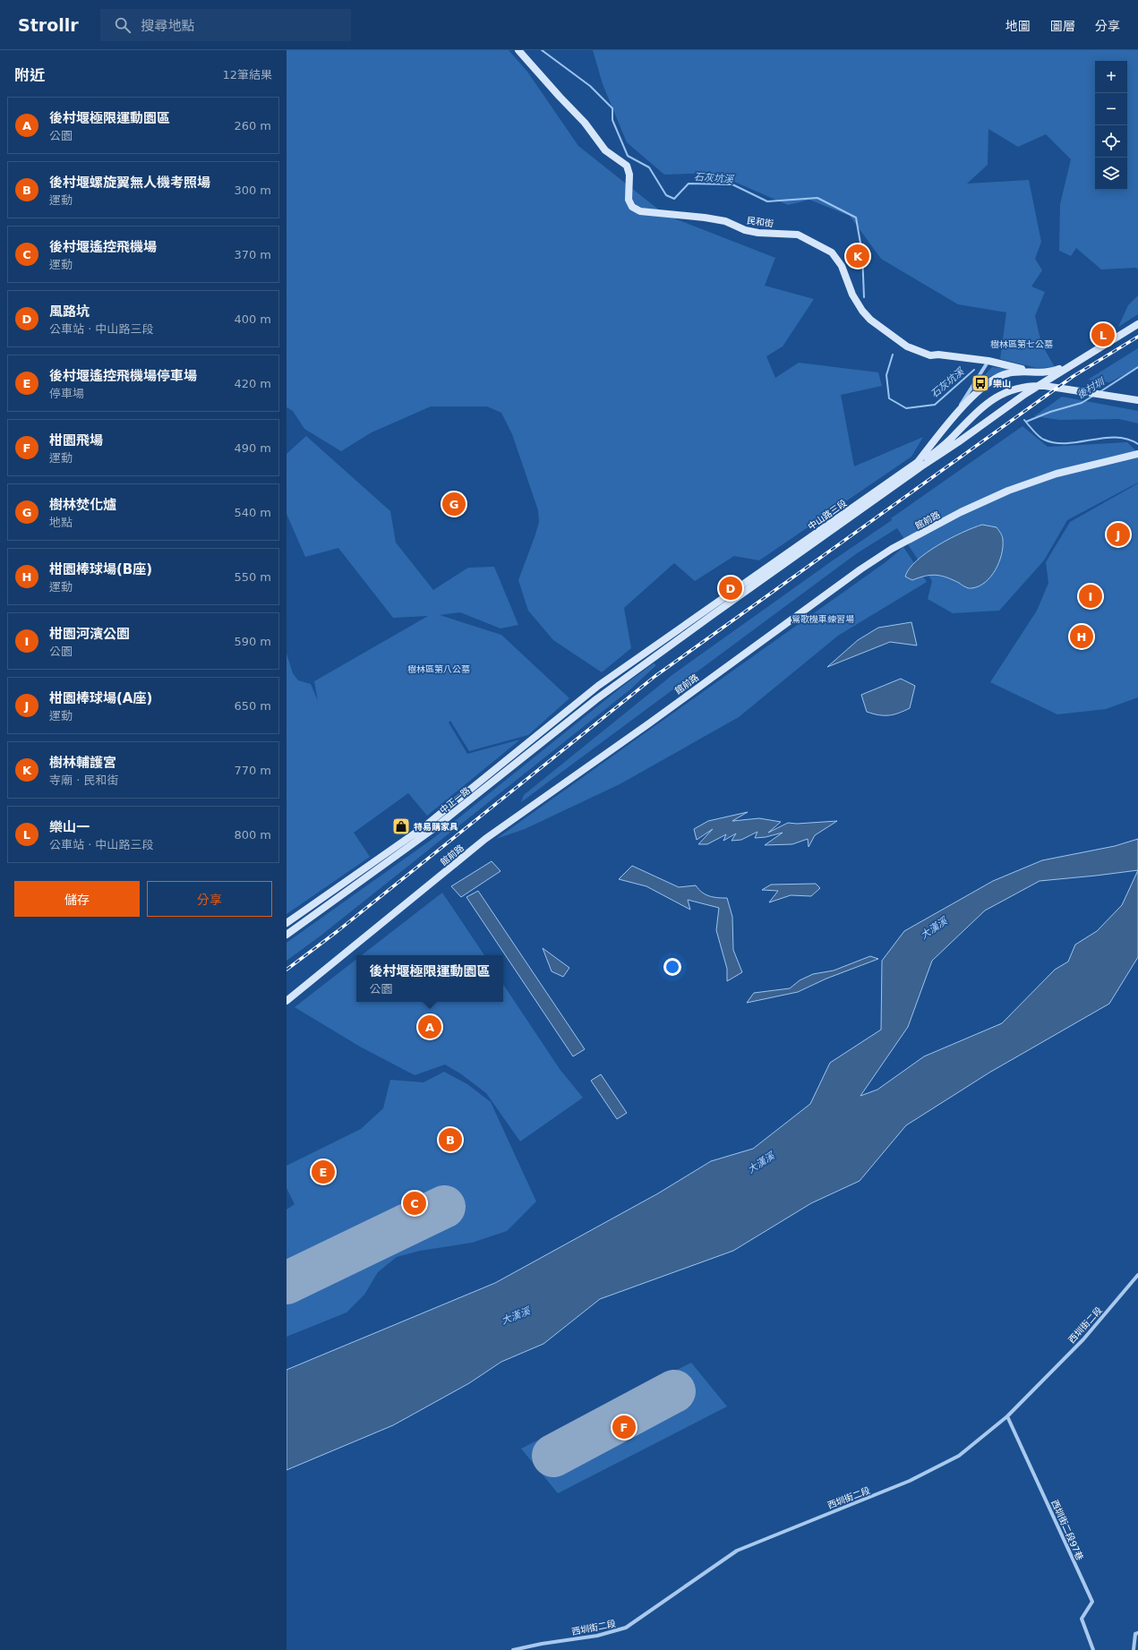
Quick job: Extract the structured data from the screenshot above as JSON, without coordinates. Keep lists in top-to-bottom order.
{
  "streets": {
    "main road": [
      "民和街",
      "中山路三段",
      "館前路",
      "中正一路"
    ],
    "street": ["西圳街二段", "西圳街二段97巷"]
  },
  "crossings": [
    ["民和街", "中山路三段"],
    ["中山路三段", "中正一路"],
    ["西圳街二段", "西圳街二段97巷"]
  ],
  "water": ["石灰坑溪", "後村圳", "大漢溪"],
  "parks": ["樹林區第七公墓", "鶯歌機車練習場", "樹林區第八公墓"],
  "places": {
    "bus stop": ["樂山"],
    "shop": ["特易購家具"]
  },
  "page": {
    "header": "Strollr",
    "search": "搜尋地點",
    "nav": ["地圖", "圖層", "分享"],
    "heading": ["附近", "12筆結果"],
    "map_buttons": ["+", "−"],
    "list": [
      {
        "mark": "A",
        "name": "後村堰極限運動園區",
        "note": "公園",
        "value": "260 m"
      },
      {
        "mark": "B",
        "name": "後村堰螺旋翼無人機考照場",
        "note": "運動",
        "value": "300 m"
      },
      {
        "mark": "C",
        "name": "後村堰遙控飛機場",
        "note": "運動",
        "value": "370 m"
      },
      {
        "mark": "D",
        "name": "風路坑",
        "note": "公車站 · 中山路三段",
        "value": "400 m"
      },
      {
        "mark": "E",
        "name": "後村堰遙控飛機場停車場",
        "note": "停車場",
        "value": "420 m"
      },
      {
        "mark": "F",
        "name": "柑園飛場",
        "note": "運動",
        "value": "490 m"
      },
      {
        "mark": "G",
        "name": "樹林焚化爐",
        "note": "地點",
        "value": "540 m"
      },
      {
        "mark": "H",
        "name": "柑園棒球場(B座)",
        "note": "運動",
        "value": "550 m"
      },
      {
        "mark": "I",
        "name": "柑園河濱公園",
        "note": "公園",
        "value": "590 m"
      },
      {
        "mark": "J",
        "name": "柑園棒球場(A座)",
        "note": "運動",
        "value": "650 m"
      },
      {
        "mark": "K",
        "name": "樹林輔護宮",
        "note": "寺廟 · 民和街",
        "value": "770 m"
      },
      {
        "mark": "L",
        "name": "樂山一",
        "note": "公車站 · 中山路三段",
        "value": "800 m"
      }
    ],
    "pins": [
      "K",
      "L",
      "G",
      "J",
      "D",
      "I",
      "H",
      "A",
      "B",
      "E",
      "C",
      "F"
    ],
    "buttons": ["儲存", "分享"],
    "popup": ["後村堰極限運動園區", "公園"]
  }
}
